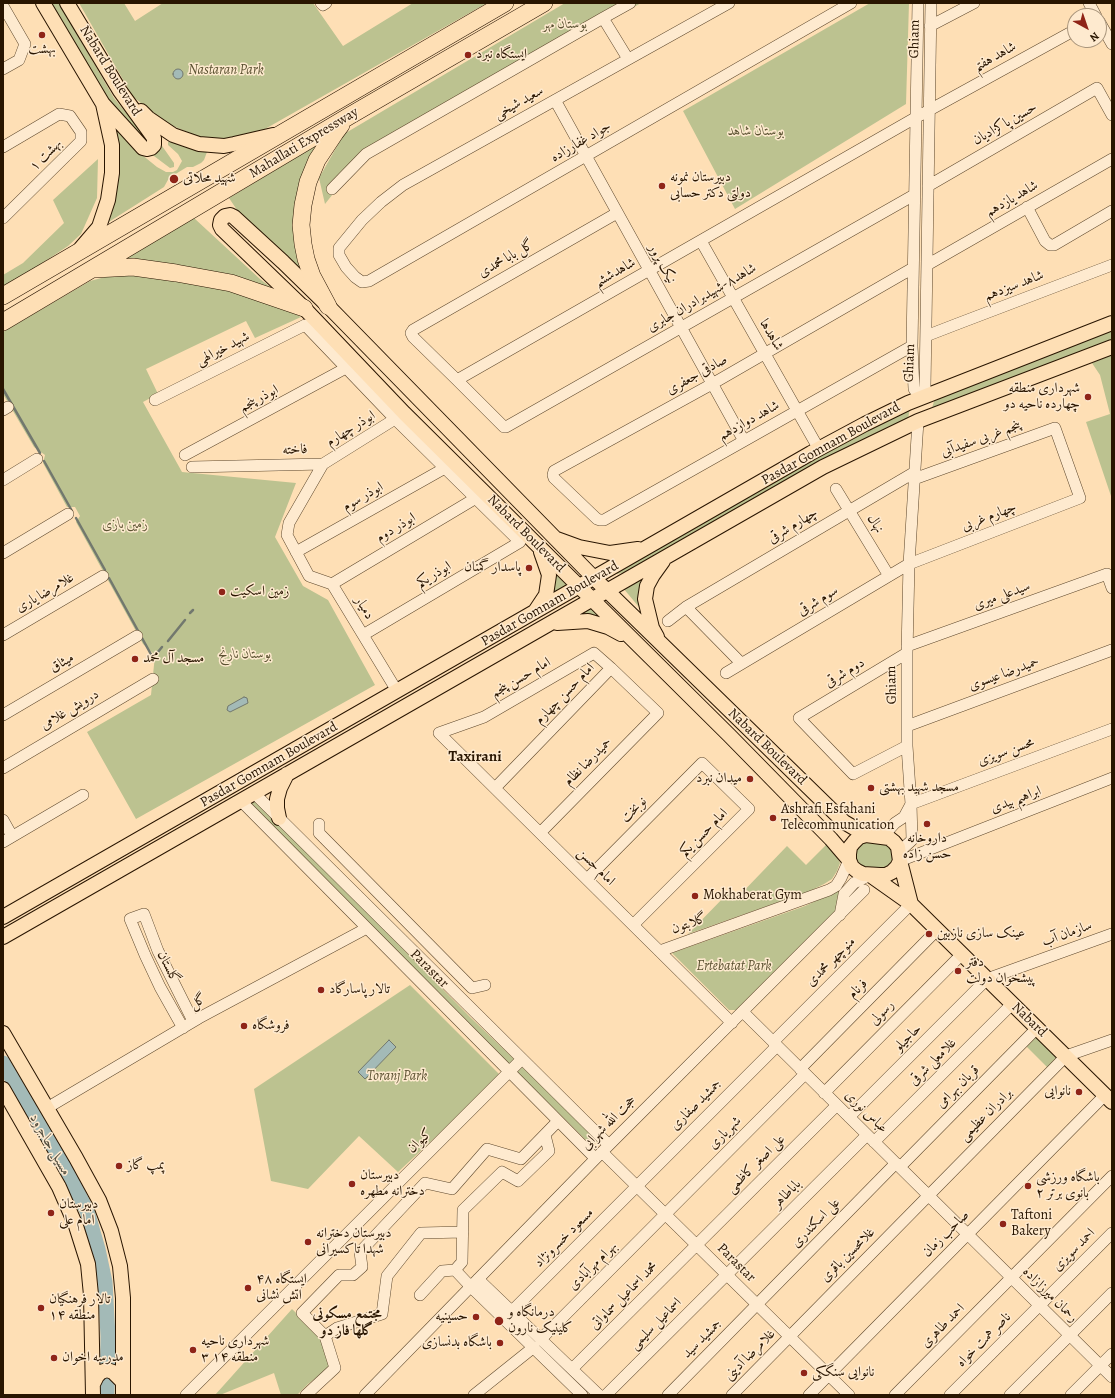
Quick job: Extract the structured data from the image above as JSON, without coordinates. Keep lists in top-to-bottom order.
{
  "streets": {
    "highway": ["Mahallati Expressway"],
    "main road": ["Nabard Boulevard", "Pasdar Gomnam Boulevard", "Nabard"],
    "street": [
      "Ghiam",
      "شاهد هفتم",
      "سعید شیخی",
      "حسین پاکزادیان",
      "جواد غفارزاده",
      "بهشت ۱",
      "شاهد یازدهم",
      "گل بابا محمدی",
      "نیک پرور",
      "شاهدششم",
      "شاهد سیزدهم",
      "شاهد۸-شهیدبرادران جابری",
      "شاهدها",
      "شهید خیرالهی",
      "صادقی جعفری",
      "ابوذر پنجم",
      "شاهد دوازدهم",
      "ابوذر چهارم",
      "پنجم غربی سفیدآبی",
      "فاخته",
      "ابوذر سوم",
      "چهارم غربی",
      "نهال",
      "چهارم شرقی",
      "ابوذر دوم",
      "ابوذر یکم",
      "غلامرضا یاری",
      "سیدعلی میری",
      "سوم شرقی",
      "دمیار",
      "میثاق",
      "دوم شرقی",
      "حمیدرضا عیسوی",
      "امام حسن پنجم",
      "امام حسن چهارم",
      "درویش غلامی",
      "محسن سویزی",
      "حمیدرضا نظام",
      "ابراهیم بیدی",
      "نوبخت",
      "امام حسن یکم",
      "امام حسن",
      "گلابتون",
      "سازمان آب",
      "منوچهر محمدی",
      "گلستان",
      "Parastar",
      "فرنام",
      "گل",
      "رسولى",
      "حاجیلو",
      "غلامعلی شرقی",
      "قربان بهرامی",
      "جمشید صفاری",
      "عباس نوری",
      "برادران عظیمی",
      "حجت الله شهرابی",
      "شهریاری",
      "کیوان",
      "علی اصغر کاظمی",
      "باباطاهر",
      "علی اسکندری",
      "صاحب زمان",
      "مسعود خسرونژاد",
      "احمد سویزی",
      "غلامحسین باقری",
      "بهرام مهرآبادی",
      "رحمان میرزازاده",
      "محمد اسماعیل سماواتی",
      "اسماعیل سلیمی",
      "احمد طاهری",
      "جمشید سید",
      "ناصر همت خواه",
      "غلامرضا آدینی"
    ]
  },
  "crossings": [
    ["Ghiam", "شاهد هفتم"],
    ["Ghiam", "Nabard Boulevard"],
    ["Ghiam", "حسین پاکزادیان"],
    ["Ghiam", "شاهد یازدهم"],
    ["Ghiam", "شاهدششم"],
    ["Ghiam", "شاهد سیزدهم"],
    ["Ghiam", "شاهد۸-شهیدبرادران جابری"],
    ["Ghiam", "صادقی جعفری"],
    ["Ghiam", "شاهد دوازدهم"],
    ["Ghiam", "پنجم غربی سفیدآبی"],
    ["Ghiam", "Pasdar Gomnam Boulevard"],
    ["Ghiam", "چهارم غربی"],
    ["Ghiam", "چهارم شرقی"],
    ["Ghiam", "سیدعلی میری"],
    ["Ghiam", "سوم شرقی"],
    ["Ghiam", "دوم شرقی"],
    ["Ghiam", "حمیدرضا عیسوی"],
    ["Ghiam", "محسن سویزی"],
    ["Ghiam", "ابراهیم بیدی"],
    ["Ghiam", "گلابتون"],
    ["Ghiam", "Nabard"],
    ["شاهد هفتم", "شاهدششم"],
    ["Nabard Boulevard", "Pasdar Gomnam Boulevard"],
    ["Nabard Boulevard", "ابراهیم بیدی"],
    ["Nabard Boulevard", "گلابتون"],
    ["Nabard Boulevard", "Nabard"],
    ["سعید شیخی", "جواد غفارزاده"],
    ["سعید شیخی", "نیک پرور"],
    ["جواد غفارزاده", "نیک پرور"],
    ["گل بابا محمدی", "نیک پرور"],
    ["گل بابا محمدی", "شاهدششم"],
    ["گل بابا محمدی", "شاهد۸-شهیدبرادران جابری"],
    ["نیک پرور", "شاهدششم"],
    ["نیک پرور", "شاهد۸-شهیدبرادران جابری"],
    ["نیک پرور", "صادقی جعفری"],
    ["نیک پرور", "شاهد دوازدهم"],
    ["شاهدششم", "شاهد۸-شهیدبرادران جابری"],
    ["شاهدششم", "شاهدها"],
    ["شاهد۸-شهیدبرادران جابری", "شاهدها"],
    ["شاهدها", "صادقی جعفری"],
    ["شاهدها", "شاهد دوازدهم"],
    ["شهید خیرالهی", "ابوذر پنجم"],
    ["صادقی جعفری", "شاهد دوازدهم"],
    ["ابوذر چهارم", "فاخته"],
    ["پنجم غربی سفیدآبی", "چهارم غربی"],
    ["پنجم غربی سفیدآبی", "چهارم شرقی"],
    ["Pasdar Gomnam Boulevard", "دمیار"],
    ["Pasdar Gomnam Boulevard", "Parastar"],
    ["فاخته", "ابوذر سوم"],
    ["چهارم غربی", "سوم شرقی"],
    ["نهال", "چهارم شرقی"],
    ["نهال", "سوم شرقی"],
    ["ابوذر دوم", "ابوذر یکم"],
    ["ابوذر دوم", "دمیار"],
    ["ابوذر یکم", "دمیار"],
    ["سیدعلی میری", "دوم شرقی"],
    ["امام حسن پنجم", "امام حسن چهارم"],
    ["امام حسن پنجم", "امام حسن"],
    ["امام حسن چهارم", "حمیدرضا نظام"],
    ["امام حسن چهارم", "امام حسن"],
    ["حمیدرضا نظام", "امام حسن"],
    ["ابراهیم بیدی", "گلابتون"],
    ["ابراهیم بیدی", "Nabard"],
    ["نوبخت", "امام حسن یکم"],
    ["نوبخت", "امام حسن"],
    ["امام حسن یکم", "امام حسن"],
    ["امام حسن", "گلابتون"],
    ["امام حسن", "حجت الله شهرابی"],
    ["گلابتون", "Nabard"],
    ["سازمان آب", "Nabard"],
    ["سازمان آب", "حاجیلو"],
    ["منوچهر محمدی", "Nabard"],
    ["منوچهر محمدی", "جمشید صفاری"],
    ["منوچهر محمدی", "عباس نوری"],
    ["گلستان", "گل"],
    ["Parastar", "گل"],
    ["Parastar", "جمشید صفاری"],
    ["Parastar", "حجت الله شهرابی"],
    ["Parastar", "شهریاری"],
    ["Parastar", "کیوان"],
    ["Parastar", "علی اصغر کاظمی"],
    ["Parastar", "باباطاهر"],
    ["Parastar", "علی اسکندری"],
    ["Parastar", "صاحب زمان"],
    ["Parastar", "مسعود خسرونژاد"],
    ["Parastar", "غلامحسین باقری"],
    ["Parastar", "بهرام مهرآبادی"],
    ["Parastar", "محمد اسماعیل سماواتی"],
    ["Parastar", "اسماعیل سلیمی"],
    ["Parastar", "جمشید سید"],
    ["Parastar", "غلامرضا آدینی"],
    ["فرنام", "Nabard"],
    ["فرنام", "عباس نوری"],
    ["فرنام", "شهریاری"],
    ["رسولى", "Nabard"],
    ["رسولى", "عباس نوری"],
    ["Nabard", "حاجیلو"],
    ["Nabard", "غلامعلی شرقی"],
    ["Nabard", "قربان بهرامی"],
    ["Nabard", "برادران عظیمی"],
    ["Nabard", "صاحب زمان"],
    ["حاجیلو", "عباس نوری"],
    ["غلامعلی شرقی", "عباس نوری"],
    ["غلامعلی شرقی", "باباطاهر"],
    ["قربان بهرامی", "عباس نوری"],
    ["قربان بهرامی", "علی اسکندری"],
    ["جمشید صفاری", "عباس نوری"],
    ["جمشید صفاری", "مسعود خسرونژاد"],
    ["عباس نوری", "برادران عظیمی"],
    ["عباس نوری", "حجت الله شهرابی"],
    ["عباس نوری", "شهریاری"],
    ["عباس نوری", "علی اصغر کاظمی"],
    ["عباس نوری", "باباطاهر"],
    ["عباس نوری", "علی اسکندری"],
    ["عباس نوری", "صاحب زمان"],
    ["عباس نوری", "غلامحسین باقری"],
    ["عباس نوری", "رحمان میرزازاده"],
    ["برادران عظیمی", "غلامحسین باقری"],
    ["شهریاری", "بهرام مهرآبادی"],
    ["علی اصغر کاظمی", "محمد اسماعیل سماواتی"],
    ["باباطاهر", "اسماعیل سلیمی"],
    ["علی اسکندری", "جمشید سید"],
    ["صاحب زمان", "رحمان میرزازاده"],
    ["احمد سویزی", "رحمان میرزازاده"],
    ["احمد سویزی", "ناصر همت خواه"],
    ["غلامحسین باقری", "غلامرضا آدینی"],
    ["رحمان میرزازاده", "احمد طاهری"],
    ["رحمان میرزازاده", "ناصر همت خواه"]
  ],
  "districts": ["Taxirani", "مجتمع مسکونی گلها فاز دو"],
  "water": ["مسیل جاجرود"],
  "parks": [
    "بوستان مهر",
    "Nastaran Park",
    "بوستان شاهد",
    "زمین بازی",
    "بوستان نارنج",
    "Ertebatat Park",
    "Toranj Park"
  ],
  "places": [
    "بهشت",
    "ایستگاه نبرد",
    "شهید محلاتی",
    "دبیرستان نمونه دولتی دکتر حسابی",
    "شهرداری منطقه چهارده ناحیه دو",
    "پاسدار گمنان",
    "زمین اسکیت",
    "مسجد آل محمد",
    "میدان نبرد",
    "مسجد شهید بهشتی",
    "Ashrafi Esfahani Telecommunication",
    "داروخانه حسن زاده",
    "Mokhaberat Gym",
    "عینک سازی نازبین",
    "دفتر پیشخوان دولت",
    "تالار پاسارگاد",
    "فروشگاه",
    "نانوایی",
    "پمپ گاز",
    "دبیرستان دخترانه مطهره",
    "باشگاه ورزشی بانوی برتر ۲",
    "دبیرستان امام علی",
    "Taftoni Bakery",
    "دبیرستان دخترانه شهدا تاکسیرانی",
    "ایستگاه ۴۸ اتش نشانی",
    "تالار فرهنگیان منطقه ۱۴",
    "حسینیه",
    "درمانگاه و کلینیک نارون",
    "باشگاه بدنسازی",
    "شهرداری ناحیه ۳ منطقه ۱۴",
    "مدرسه اخوان",
    "نانوایی سنگکی"
  ],
  "north": "bottom right"
}
